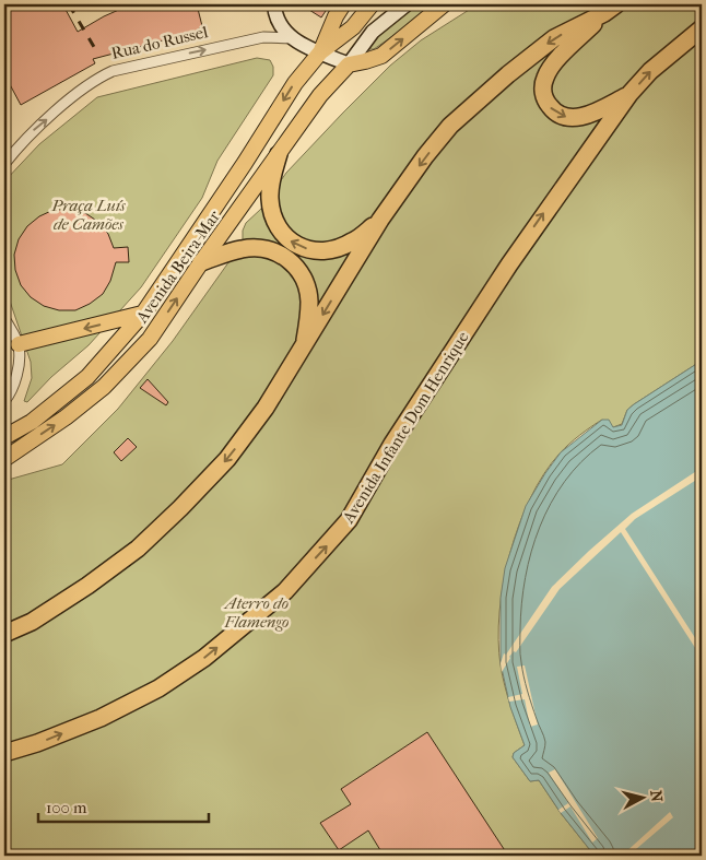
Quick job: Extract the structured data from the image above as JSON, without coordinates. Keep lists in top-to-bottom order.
{
  "streets": {
    "highway": ["Avenida Infante Dom Henrique"],
    "main road": ["Rua do Russel", "Avenida Beira-Mar"]
  },
  "crossings": [
    ["Rua do Russel", "Avenida Beira-Mar"]
  ],
  "one_way": ["Rua do Russel"],
  "parks": ["Praça Luís de Camões", "Aterro do Flamengo"],
  "scale_bar": "100 m",
  "north": "right"
}
